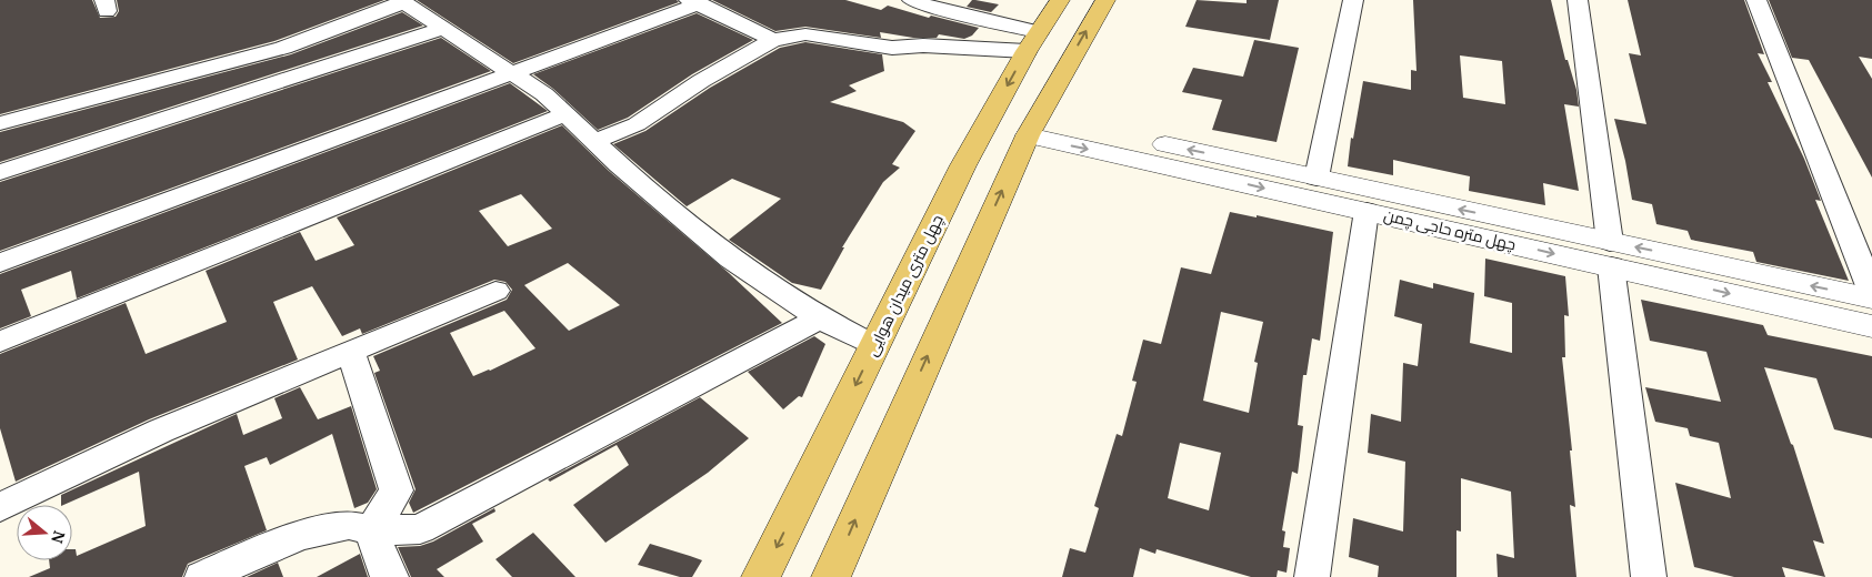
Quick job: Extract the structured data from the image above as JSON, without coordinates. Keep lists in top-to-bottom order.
{
  "streets": {
    "main road": ["چهل متری میدان هوایی"],
    "street": ["چهل متره حاجی چمن"]
  },
  "north": "right"
}
